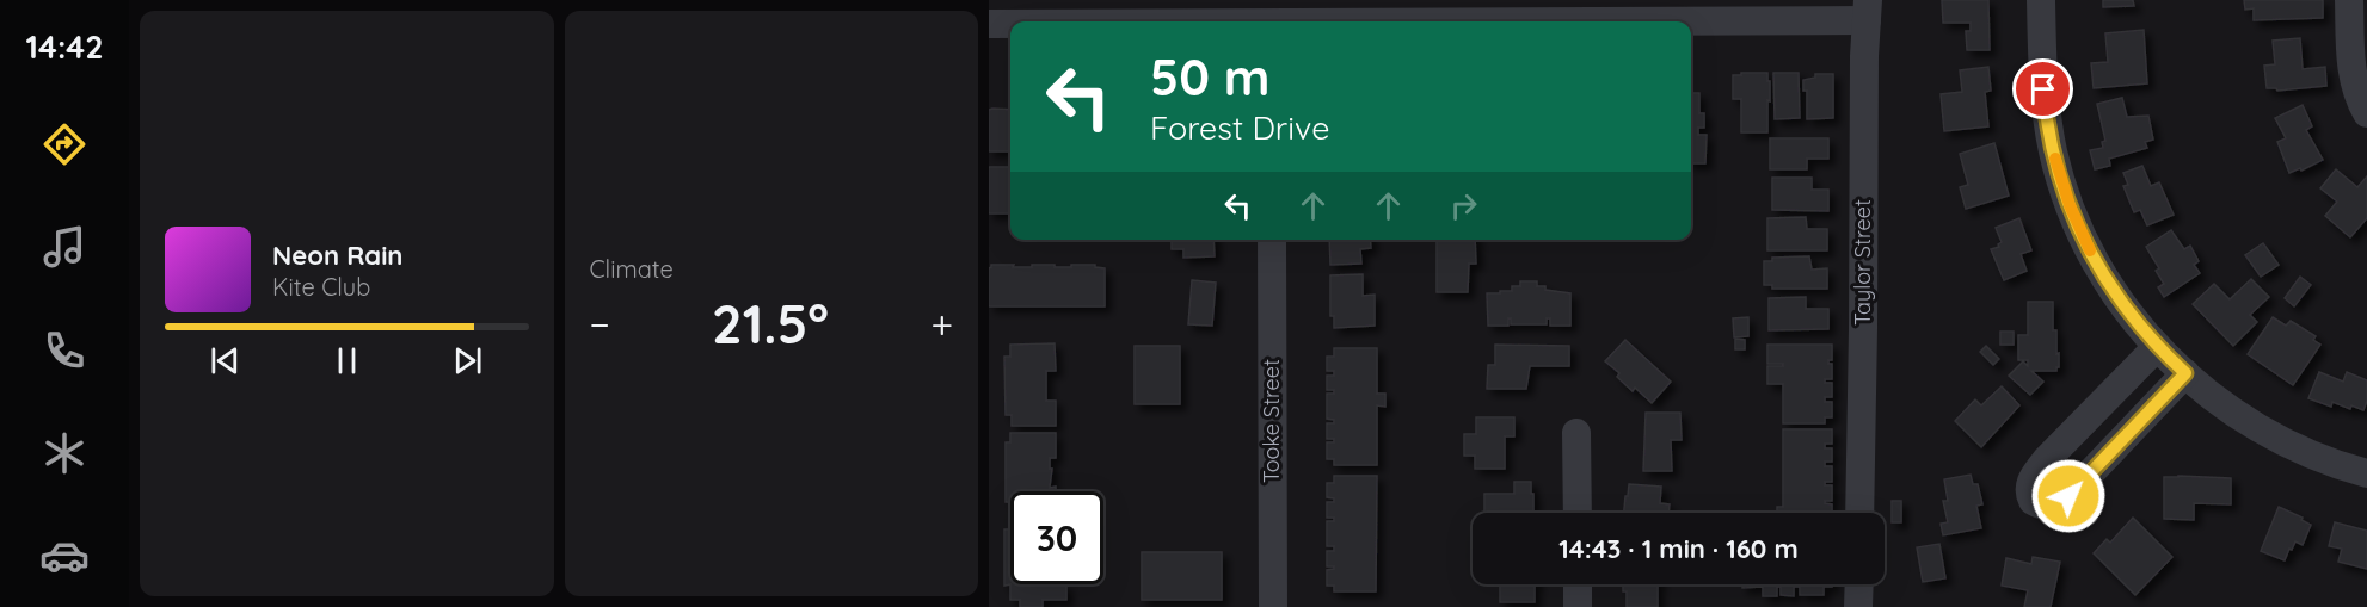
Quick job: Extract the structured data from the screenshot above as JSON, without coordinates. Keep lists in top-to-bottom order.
{
  "streets": {
    "street": ["Taylor Street", "Tooke Street"]
  },
  "page": {
    "tabs": "14:42",
    "tile": "Climate",
    "turn": ["50 m", "Forest Drive"],
    "song": ["Neon Rain", "Kite Club"],
    "heat": ["−", "21.5°", "+"],
    "limit": "30",
    "trip": "14:43 · 1 min · 160 m"
  }
}
